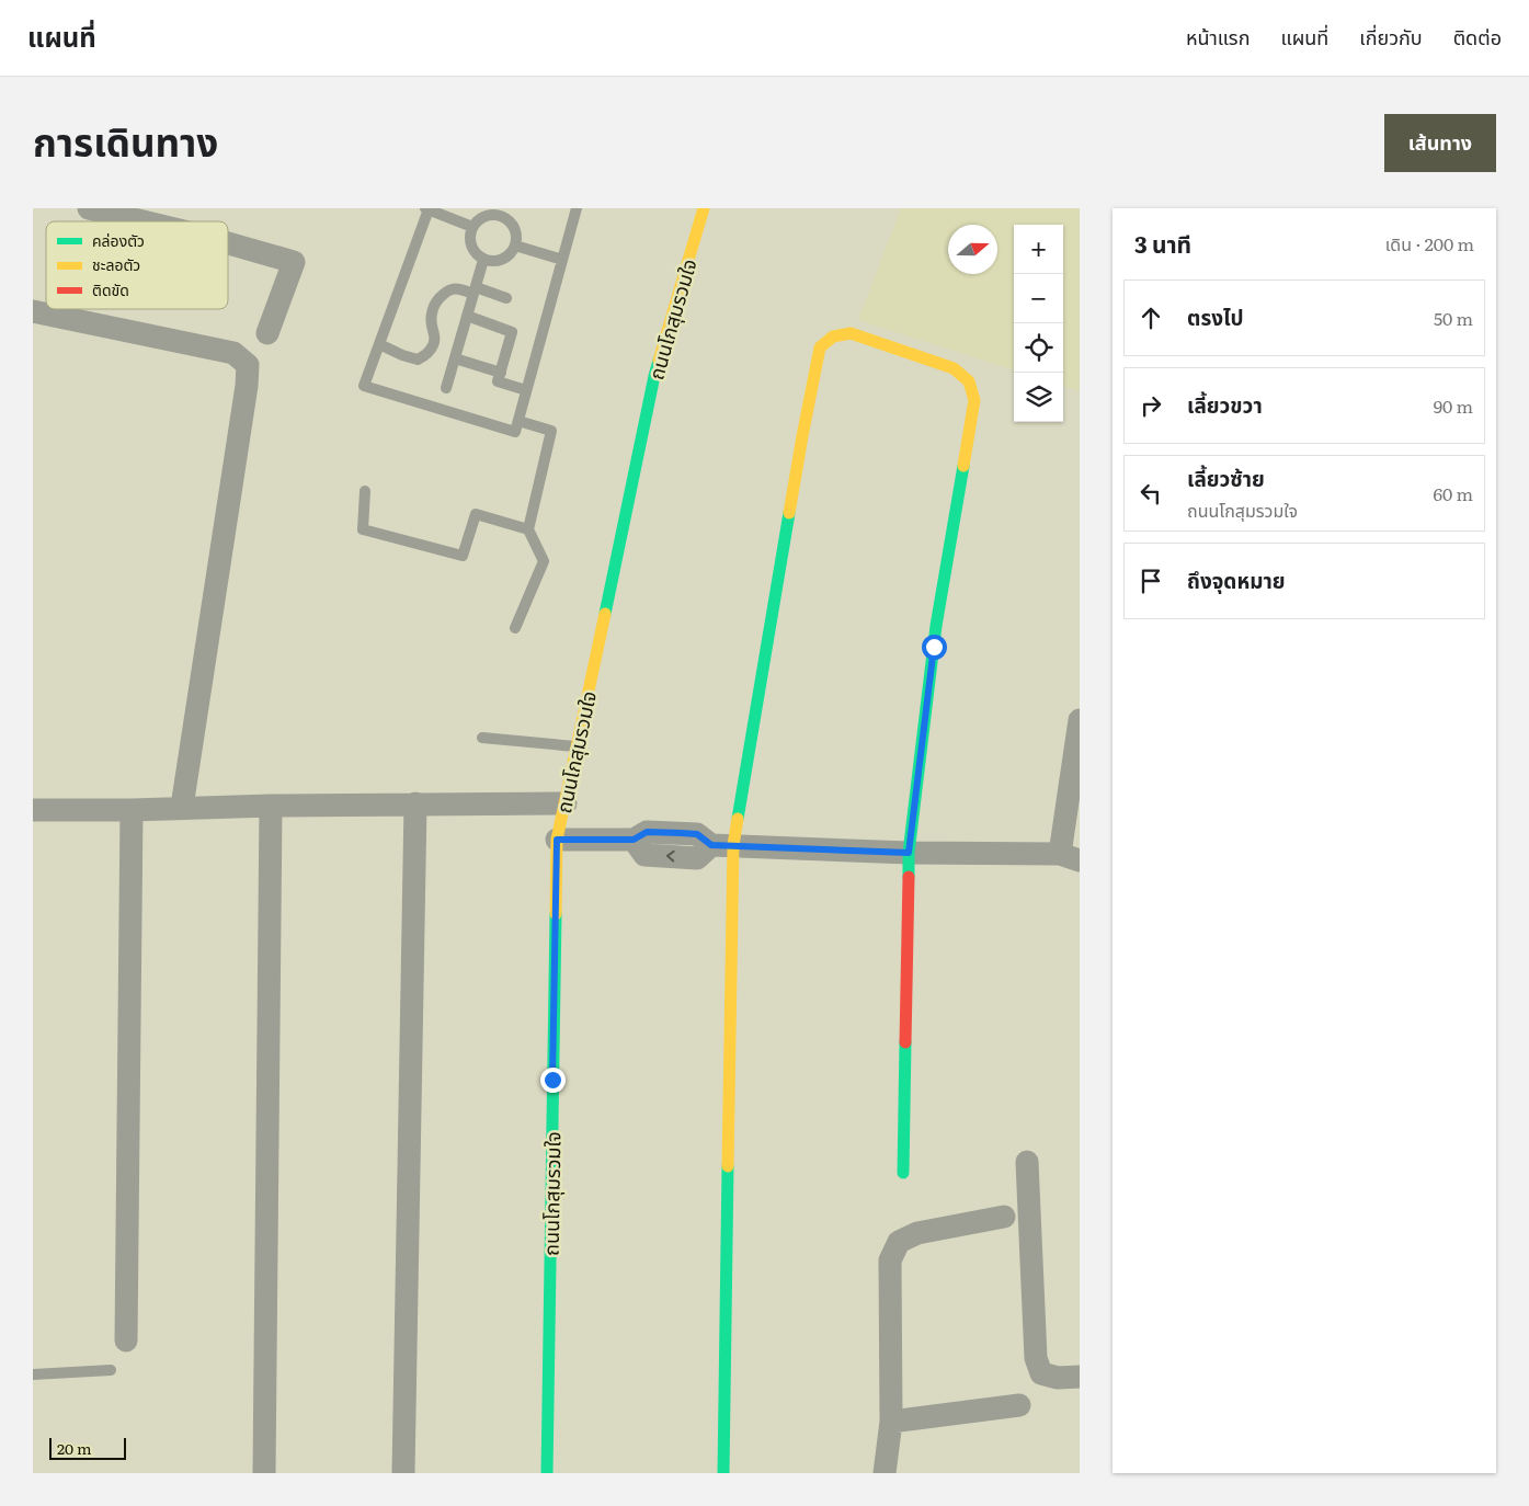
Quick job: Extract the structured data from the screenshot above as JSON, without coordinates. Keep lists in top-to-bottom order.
{
  "streets": {
    "street": ["ถนนโกสุมรวมใจ"]
  },
  "legend": ["คล่องตัว", "ชะลอตัว", "ติดขัด"],
  "scale_bar": "20 m",
  "north": "right",
  "page": {
    "header": "แผนที่",
    "nav": [
      "หน้าแรก",
      "แผนที่",
      "เกี่ยวกับ",
      "ติดต่อ"
    ],
    "title": "การเดินทาง",
    "buttons": "เส้นทาง",
    "heading": ["3 นาที", "เดิน · 200 m"],
    "map_buttons": ["+", "−"],
    "list": [
      ["ตรงไป", "50 m"],
      ["เลี้ยวขวา", "90 m"],
      ["เลี้ยวซ้าย", "ถนนโกสุมรวมใจ", "60 m"],
      "ถึงจุดหมาย"
    ],
    "scale": "20 m"
  }
}
